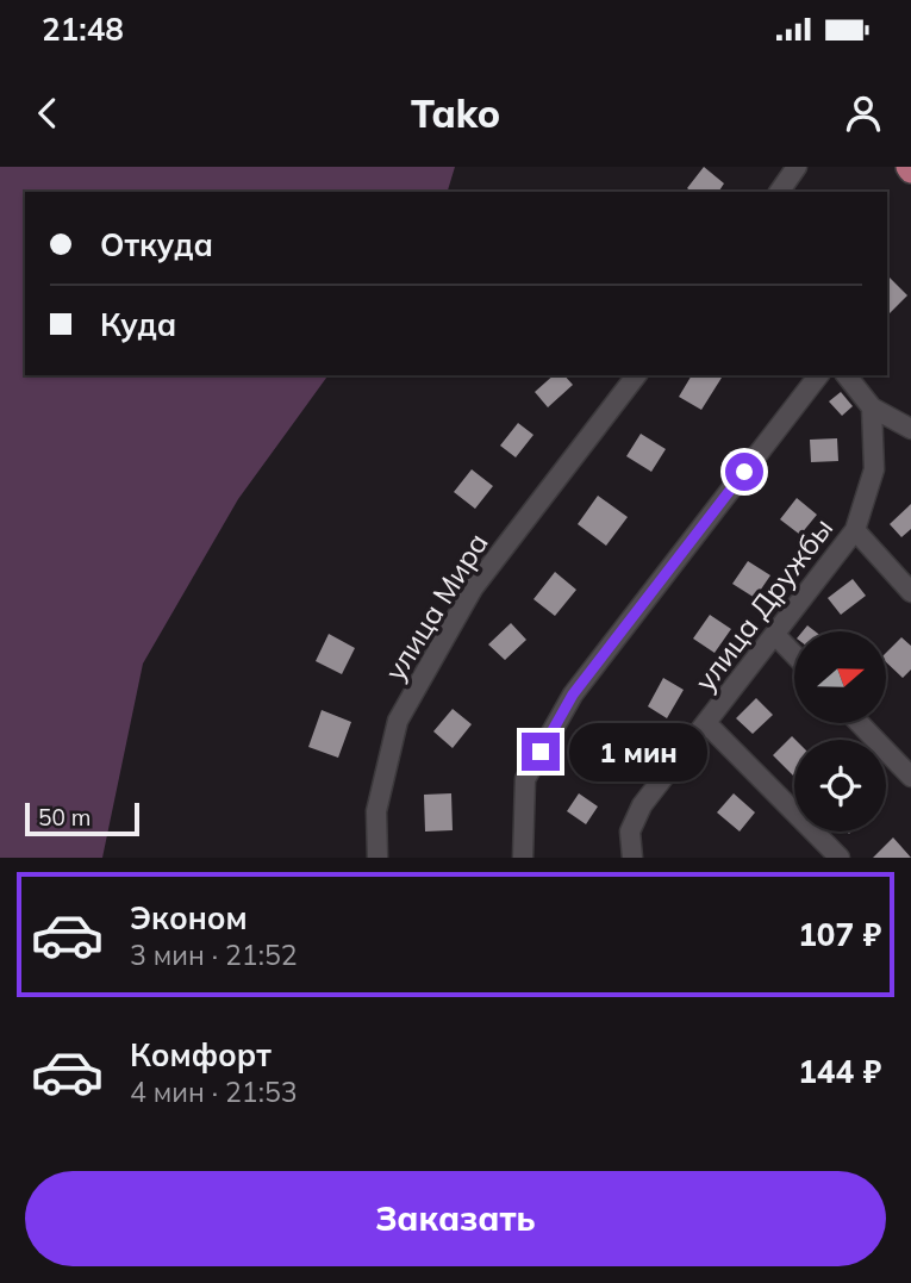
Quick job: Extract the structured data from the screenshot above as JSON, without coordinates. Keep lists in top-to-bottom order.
{
  "streets": {
    "street": ["улица Дружбы", "улица Мира"]
  },
  "scale_bar": "50 m",
  "north": "right",
  "page": {
    "status": "21:48",
    "header": "Tako",
    "banner": ["Откуда", "Куда"],
    "bubble": "1 мин",
    "scale": "50 m",
    "list": [
      {
        "name": "Эконом",
        "note": "3 мин · 21:52",
        "value": "107 ₽"
      },
      {
        "name": "Комфорт",
        "note": "4 мин · 21:53",
        "value": "144 ₽"
      }
    ],
    "buttons": "Заказать"
  }
}
